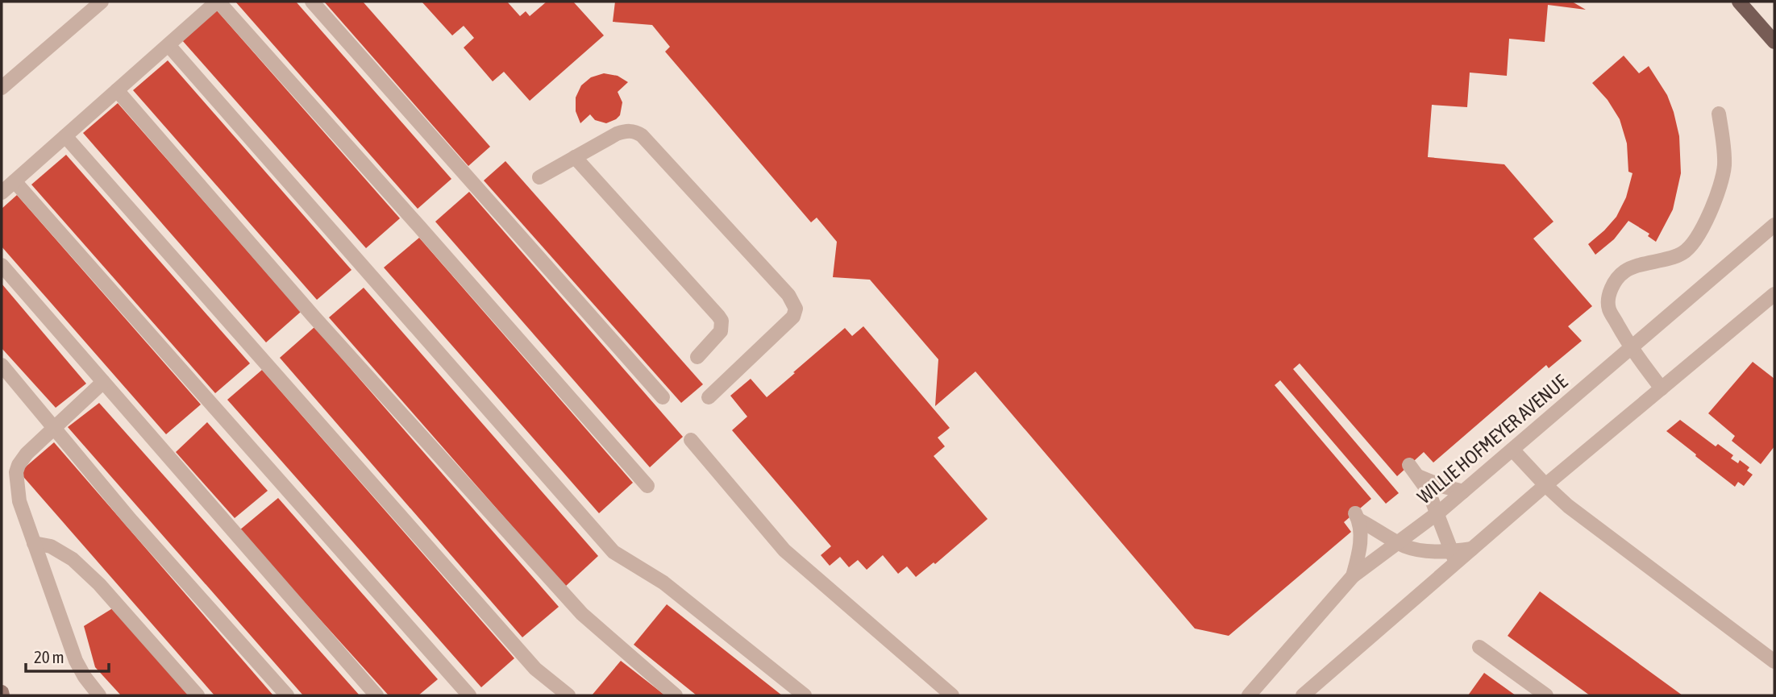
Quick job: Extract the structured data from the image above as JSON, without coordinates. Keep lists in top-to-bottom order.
{
  "streets": {
    "street": ["WILLIE HOFMEYER AVENUE"]
  },
  "scale_bar": "20 m"
}
